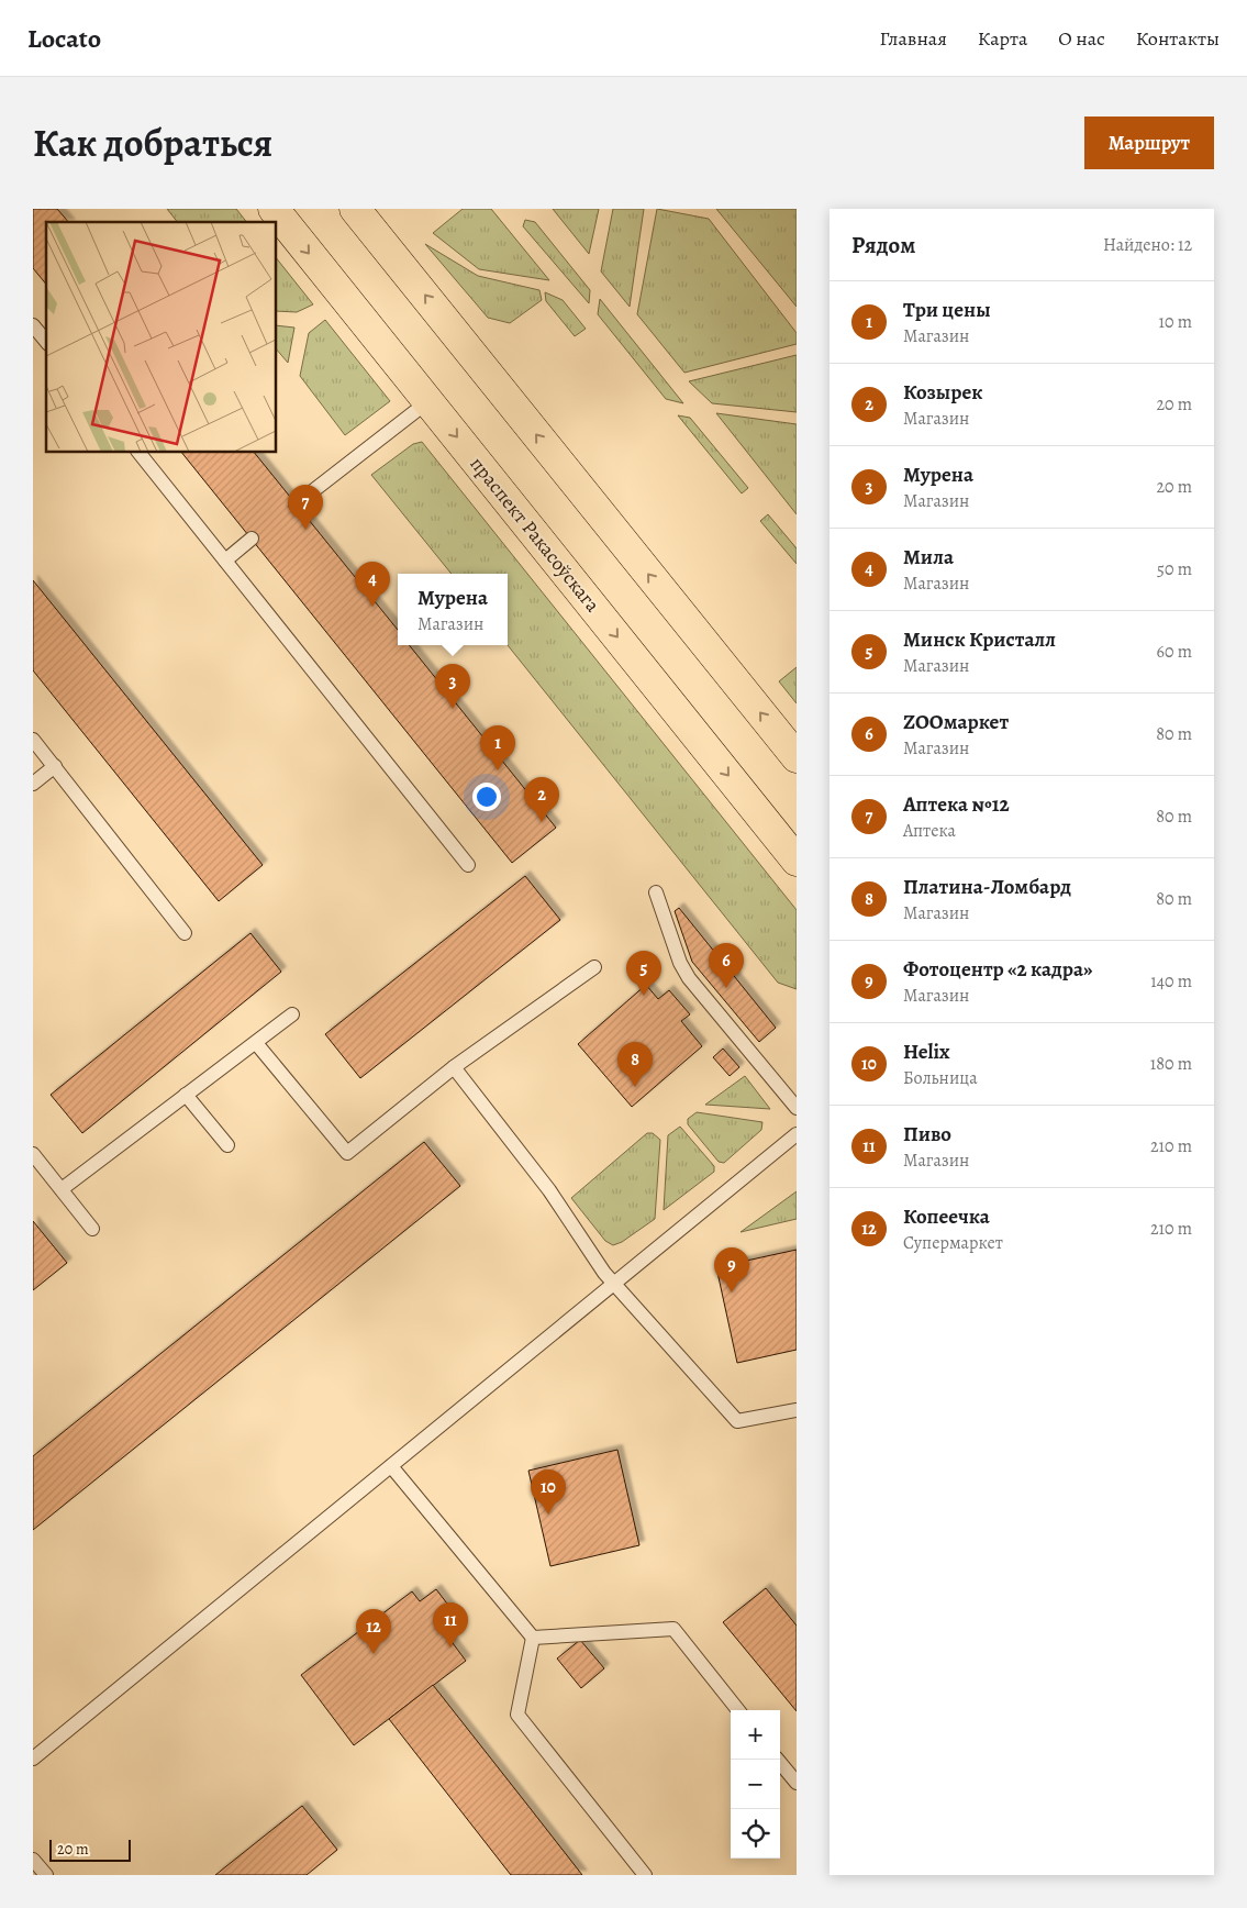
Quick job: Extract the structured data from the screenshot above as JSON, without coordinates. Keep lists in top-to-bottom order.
{
  "streets": {
    "main road": ["праспект Ракасоўскага"]
  },
  "scale_bar": "20 m",
  "page": {
    "header": "Locato",
    "nav": [
      "Главная",
      "Карта",
      "О нас",
      "Контакты"
    ],
    "title": "Как добраться",
    "buttons": "Маршрут",
    "heading": ["Рядом", "Найдено: 12"],
    "list": [
      {
        "mark": "1",
        "name": "Три цены",
        "note": "Магазин",
        "value": "10 m"
      },
      {
        "mark": "2",
        "name": "Козырек",
        "note": "Магазин",
        "value": "20 m"
      },
      {
        "mark": "3",
        "name": "Мурена",
        "note": "Магазин",
        "value": "20 m"
      },
      {
        "mark": "4",
        "name": "Мила",
        "note": "Магазин",
        "value": "50 m"
      },
      {
        "mark": "5",
        "name": "Минск Кристалл",
        "note": "Магазин",
        "value": "60 m"
      },
      {
        "mark": "6",
        "name": "ZOOмаркет",
        "note": "Магазин",
        "value": "80 m"
      },
      {
        "mark": "7",
        "name": "Аптека №12",
        "note": "Аптека",
        "value": "80 m"
      },
      {
        "mark": "8",
        "name": "Платина-Ломбард",
        "note": "Магазин",
        "value": "80 m"
      },
      {
        "mark": "9",
        "name": "Фотоцентр «2 кадра»",
        "note": "Магазин",
        "value": "140 m"
      },
      {
        "mark": "10",
        "name": "Helix",
        "note": "Больница",
        "value": "180 m"
      },
      {
        "mark": "11",
        "name": "Пиво",
        "note": "Магазин",
        "value": "210 m"
      },
      {
        "mark": "12",
        "name": "Копеечка",
        "note": "Супермаркет",
        "value": "210 m"
      }
    ],
    "pins": [
      "7",
      "4",
      "3",
      "1",
      "2",
      "6",
      "5",
      "8",
      "9",
      "10",
      "11",
      "12"
    ],
    "popup": ["Мурена", "Магазин"],
    "map_buttons": ["+", "−"],
    "scale": "20 m"
  }
}
